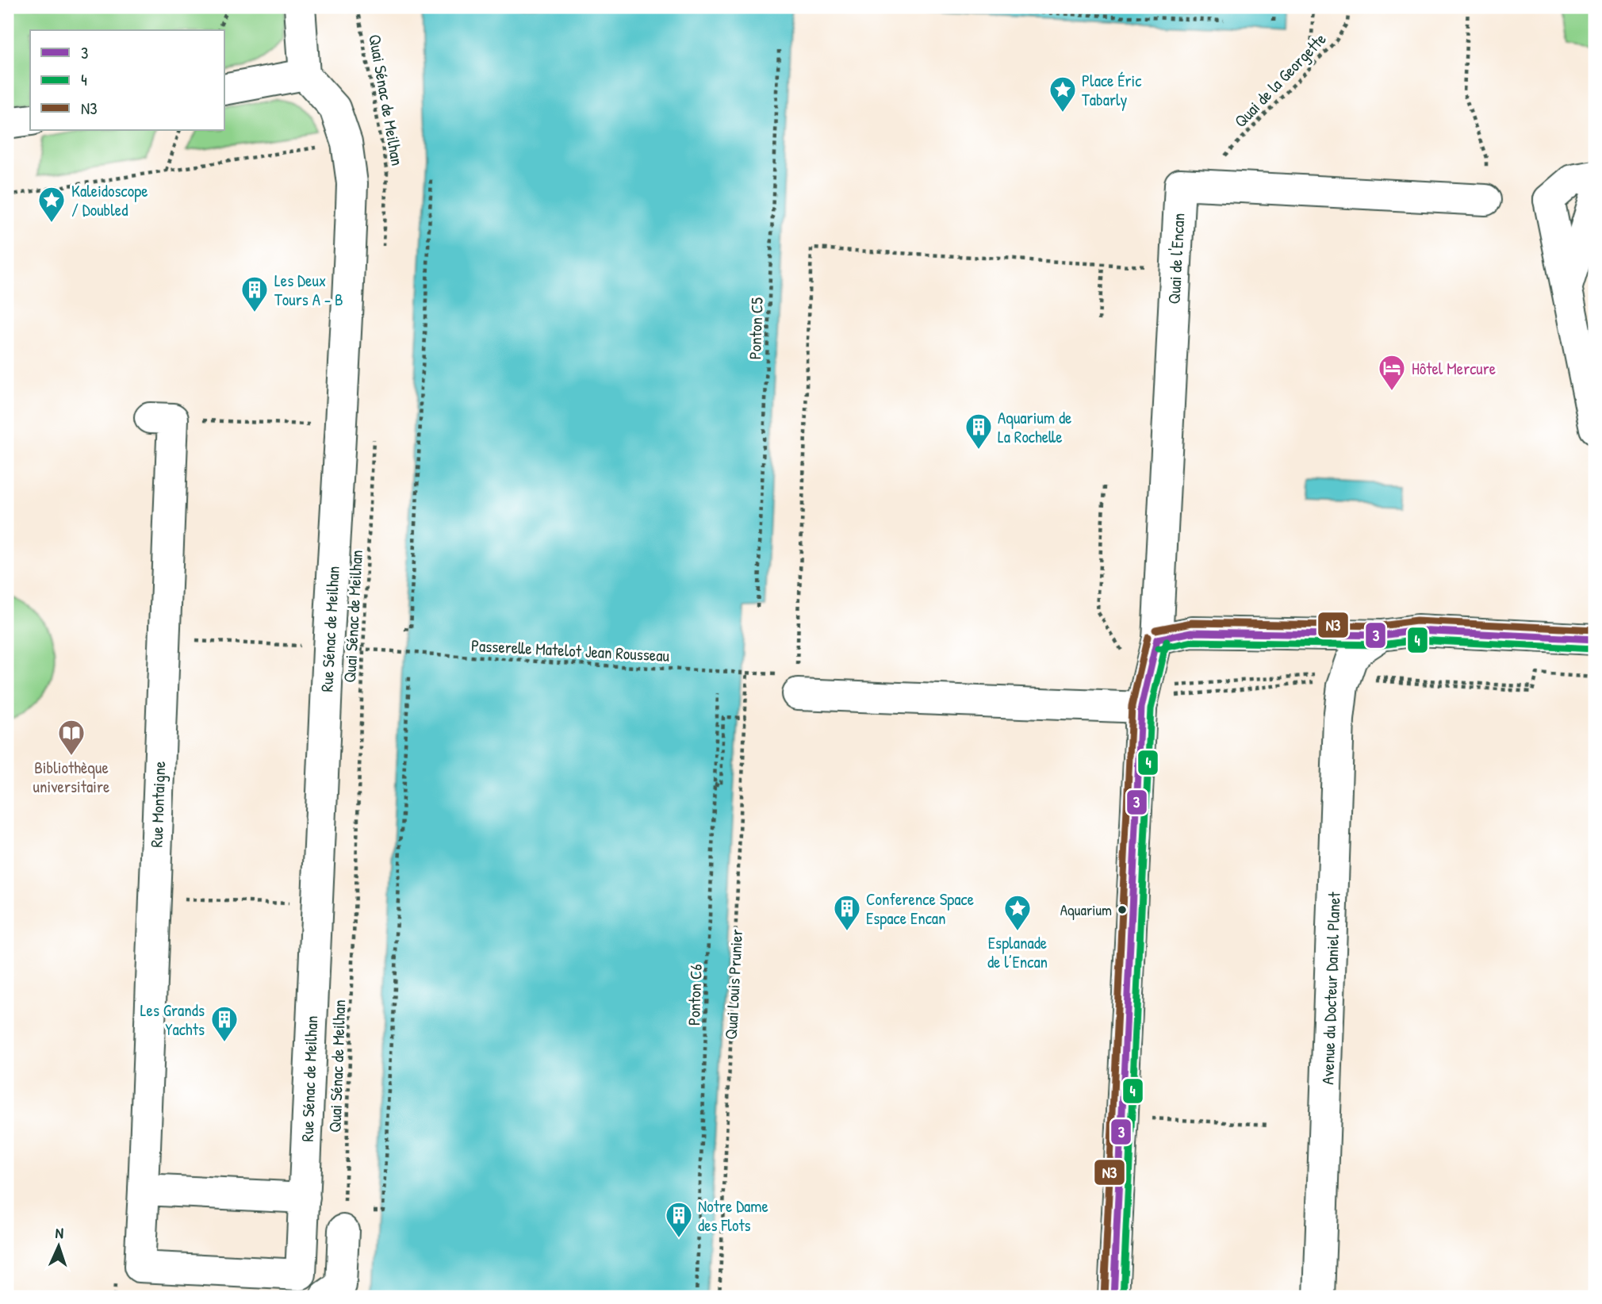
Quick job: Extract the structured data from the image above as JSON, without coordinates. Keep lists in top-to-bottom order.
{
  "streets": {
    "street": [
      "Quai de l'Encan",
      "Rue Sénac de Meilhan",
      "Rue Montaigne",
      "Avenue du Docteur Daniel Planet"
    ],
    "path": [
      "Quai de la Georgette",
      "Quai Sénac de Meilhan",
      "Ponton C5",
      "Passerelle Matelot Jean Rousseau",
      "Quai Louis Prunier",
      "Ponton C6"
    ]
  },
  "crossings": [
    ["Quai Sénac de Meilhan", "Passerelle Matelot Jean Rousseau"],
    ["Rue Sénac de Meilhan", "Passerelle Matelot Jean Rousseau"],
    ["Rue Sénac de Meilhan", "Rue Montaigne"],
    ["Passerelle Matelot Jean Rousseau", "Rue Montaigne"],
    ["Passerelle Matelot Jean Rousseau", "Quai Louis Prunier"]
  ],
  "places": {
    "place": ["Place Éric Tabarly", "Kaleidoscope / Doubled", "Esplanade de l’Encan"],
    "building": [
      "Les Deux Tours A - B",
      "Aquarium de La Rochelle",
      "Conference Space Espace Encan",
      "Les Grands Yachts",
      "Notre Dame des Flots"
    ],
    "hotel": ["Hôtel Mercure"],
    "library": ["Bibliothèque universitaire"],
    "other": ["Aquarium"]
  },
  "lines": ["transit line N3", "transit line 3", "transit line 4"],
  "legend": ["3", "4", "N3"],
  "north": "top"
}
